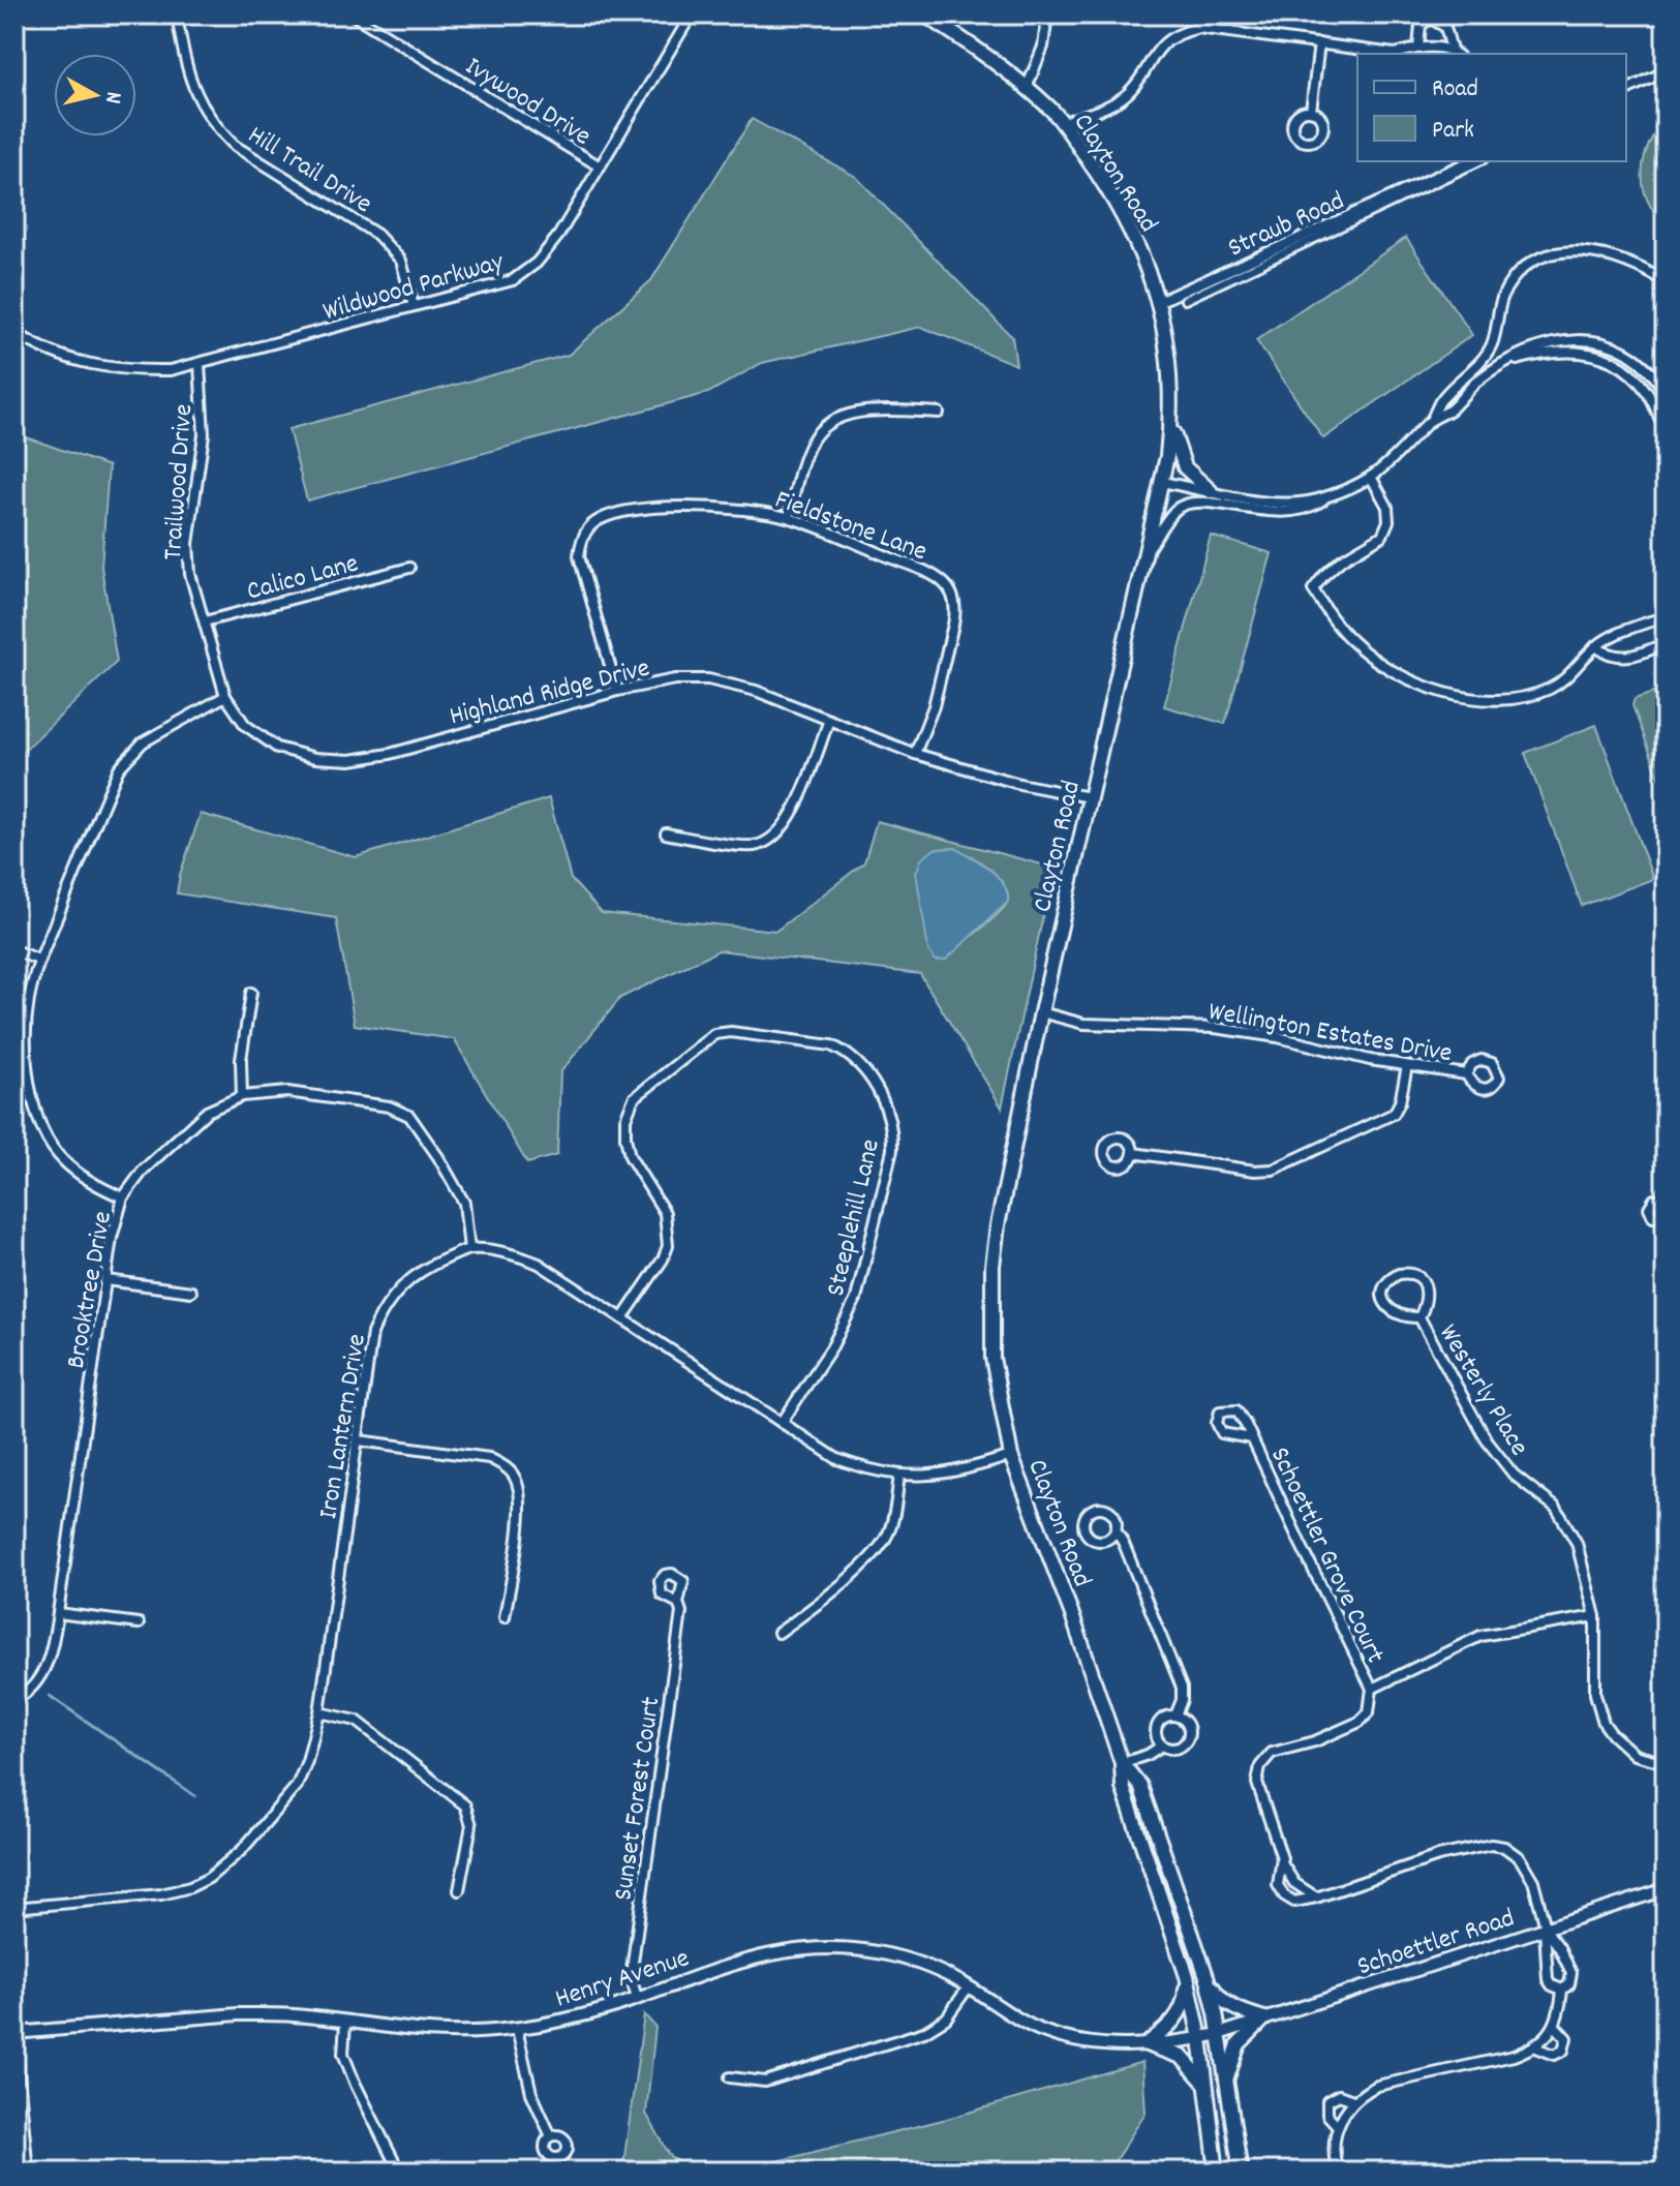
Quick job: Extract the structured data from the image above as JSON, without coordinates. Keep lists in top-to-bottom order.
{
  "streets": {
    "main road": ["Clayton Road"],
    "street": [
      "Ivywood Drive",
      "Hill Trail Drive",
      "Straub Road",
      "Wildwood Parkway",
      "Trailwood Drive",
      "Fieldstone Lane",
      "Calico Lane",
      "Highland Ridge Drive",
      "Wellington Estates Drive",
      "Steeplehill Lane",
      "Brooktree Drive",
      "Westerly Place",
      "Iron Lantern Drive",
      "Schoettler Grove Court",
      "Sunset Forest Court",
      "Schoettler Road",
      "Henry Avenue"
    ]
  },
  "crossings": [
    ["Ivywood Drive", "Wildwood Parkway"],
    ["Hill Trail Drive", "Wildwood Parkway"],
    ["Clayton Road", "Straub Road"],
    ["Clayton Road", "Highland Ridge Drive"],
    ["Clayton Road", "Wellington Estates Drive"],
    ["Clayton Road", "Iron Lantern Drive"],
    ["Clayton Road", "Schoettler Road"],
    ["Clayton Road", "Henry Avenue"],
    ["Wildwood Parkway", "Trailwood Drive"],
    ["Trailwood Drive", "Calico Lane"],
    ["Trailwood Drive", "Highland Ridge Drive"],
    ["Fieldstone Lane", "Highland Ridge Drive"],
    ["Steeplehill Lane", "Iron Lantern Drive"],
    ["Brooktree Drive", "Iron Lantern Drive"],
    ["Sunset Forest Court", "Henry Avenue"],
    ["Schoettler Road", "Henry Avenue"]
  ],
  "legend": ["Road", "Park"],
  "north": "right"
}
